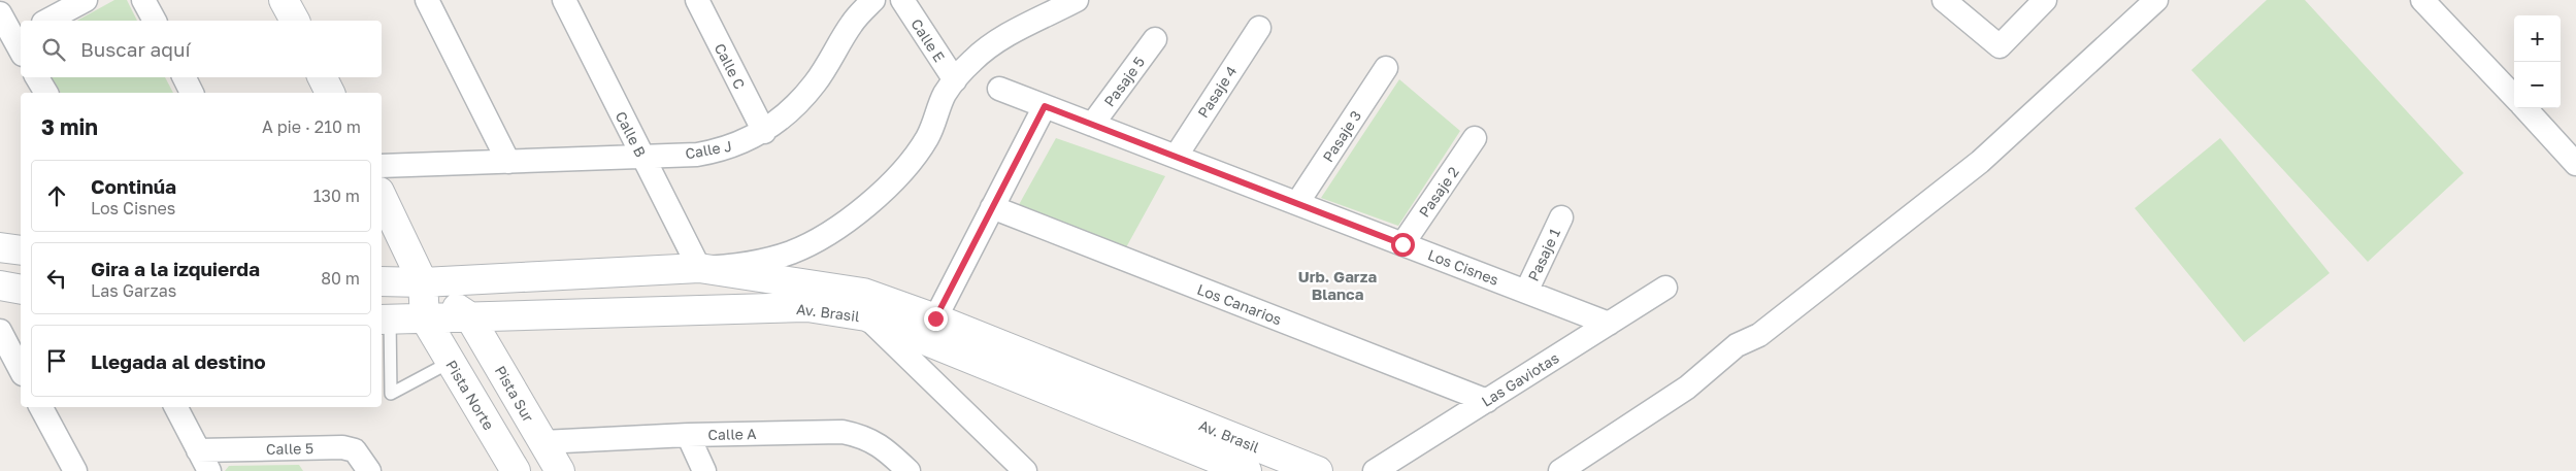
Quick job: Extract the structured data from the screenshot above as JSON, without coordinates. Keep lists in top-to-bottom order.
{
  "streets": {
    "street": [
      "Calle E",
      "Calle C",
      "Pasaje 5",
      "Pasaje 4",
      "Calle B",
      "Pasaje 3",
      "Calle J",
      "Pasaje 2",
      "Pasaje 1",
      "Los Cisnes",
      "Los Canarios",
      "Av. Brasil",
      "Las Gaviotas",
      "Pista Sur",
      "Pista Norte",
      "Calle A",
      "Calle 5"
    ]
  },
  "crossings": [
    ["Calle C", "Calle J"],
    ["Pasaje 5", "Los Cisnes"],
    ["Pasaje 4", "Los Cisnes"],
    ["Calle B", "Calle J"],
    ["Calle B", "Av. Brasil"],
    ["Pasaje 3", "Los Cisnes"],
    ["Pasaje 2", "Los Cisnes"],
    ["Pasaje 1", "Los Cisnes"],
    ["Los Cisnes", "Las Gaviotas"],
    ["Los Canarios", "Las Gaviotas"],
    ["Av. Brasil", "Pista Sur"],
    ["Av. Brasil", "Pista Norte"],
    ["Pista Sur", "Calle A"]
  ],
  "districts": ["Urb. Garza Blanca"],
  "page": {
    "map_buttons": ["+", "−"],
    "search": "Buscar aquí",
    "heading": ["3 min", "A pie · 210 m"],
    "list": [
      ["Continúa", "Los Cisnes", "130 m"],
      ["Gira a la izquierda", "Las Garzas", "80 m"],
      "Llegada al destino"
    ]
  }
}
